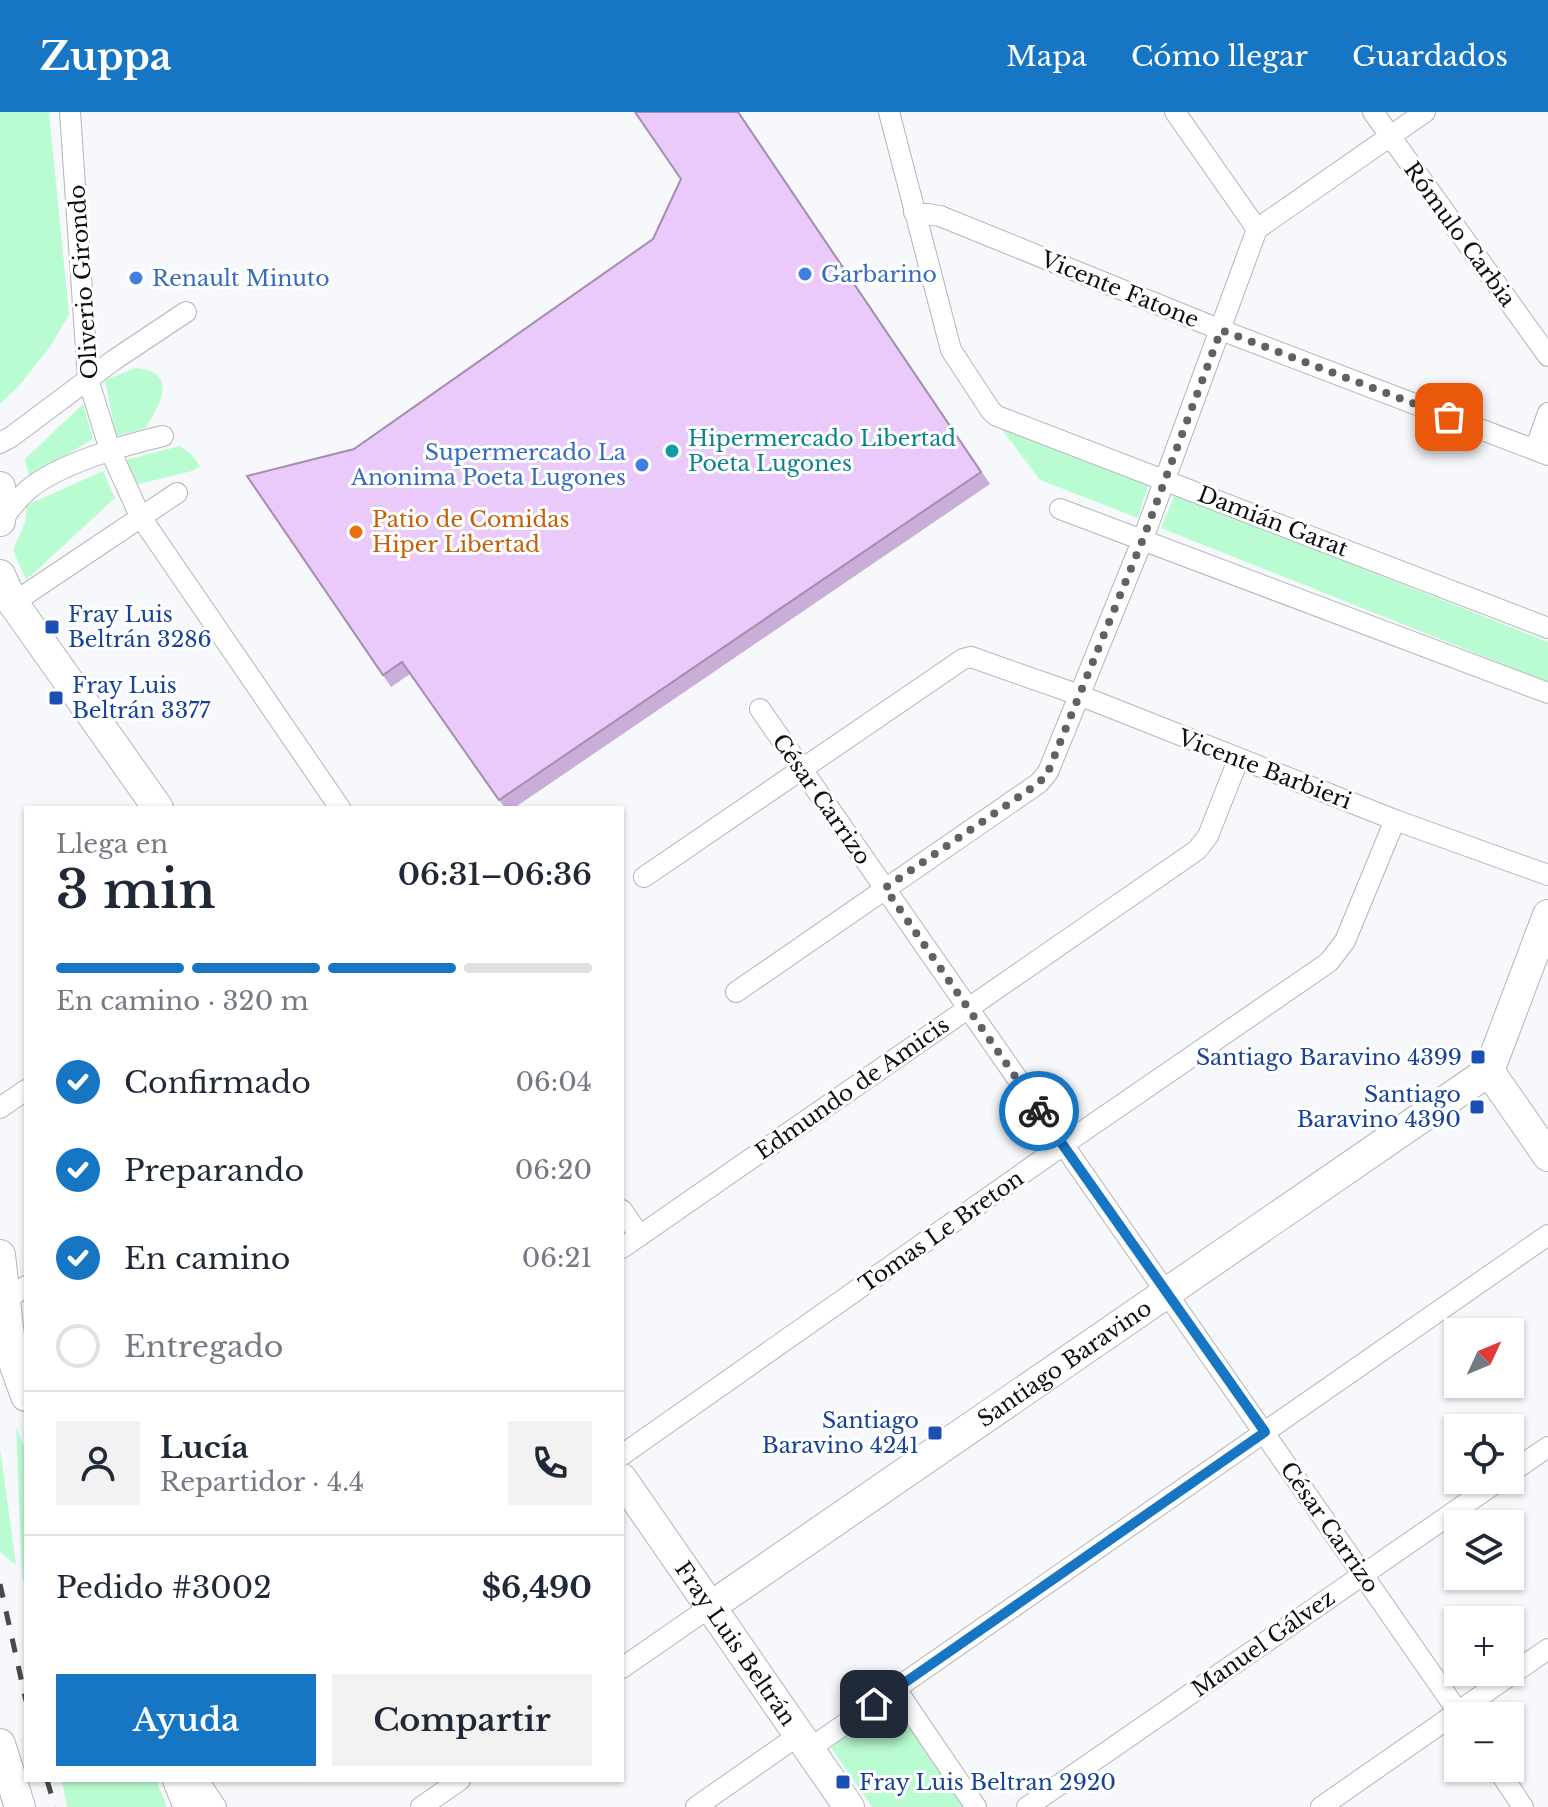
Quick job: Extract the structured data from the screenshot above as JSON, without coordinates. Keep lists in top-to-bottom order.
{
  "streets": {
    "main road": ["Santiago Baravino", "Fray Luis Beltrán"],
    "street": [
      "Rómulo Carbia",
      "Oliverio Girondo",
      "Vicente Fatone",
      "Damián Garat",
      "Vicente Barbieri",
      "César Carrizo",
      "Edmundo de Amicis",
      "Tomas Le Breton",
      "Manuel Gálvez"
    ]
  },
  "crossings": [
    ["Vicente Fatone", "Damián Garat"],
    ["Vicente Barbieri", "César Carrizo"],
    ["Vicente Barbieri", "Edmundo de Amicis"],
    ["Vicente Barbieri", "Tomas Le Breton"],
    ["César Carrizo", "Edmundo de Amicis"],
    ["César Carrizo", "Tomas Le Breton"],
    ["César Carrizo", "Santiago Baravino"],
    ["César Carrizo", "Manuel Gálvez"],
    ["Santiago Baravino", "Fray Luis Beltrán"]
  ],
  "places": {
    "other": [
      "Garbarino",
      "Renault Minuto",
      "Hipermercado Libertad Poeta Lugones",
      "Supermercado La Anonima Poeta Lugones",
      "Patio de Comidas Hiper Libertad"
    ],
    "transit": [
      "Fray Luis Beltrán 3286",
      "Fray Luis Beltrán 3377",
      "Santiago Baravino 4399",
      "Santiago Baravino 4390",
      "Santiago Baravino 4241",
      "Fray Luis Beltran 2920"
    ]
  },
  "north": "top right",
  "page": {
    "header": "Zuppa",
    "nav": ["Mapa", "Cómo llegar", "Guardados"],
    "heading": ["3 min", "Llega en", "06:31–06:36"],
    "panel": [
      "Lucía",
      "Repartidor · 4.4",
      "Pedido #3002",
      "$6,490"
    ],
    "bar": "En camino · 320 m",
    "list": [
      ["Confirmado", "06:04"],
      ["Preparando", "06:20"],
      ["En camino", "06:21"],
      "Entregado"
    ],
    "map_buttons": ["+", "−"],
    "buttons": ["Ayuda", "Compartir"]
  }
}
